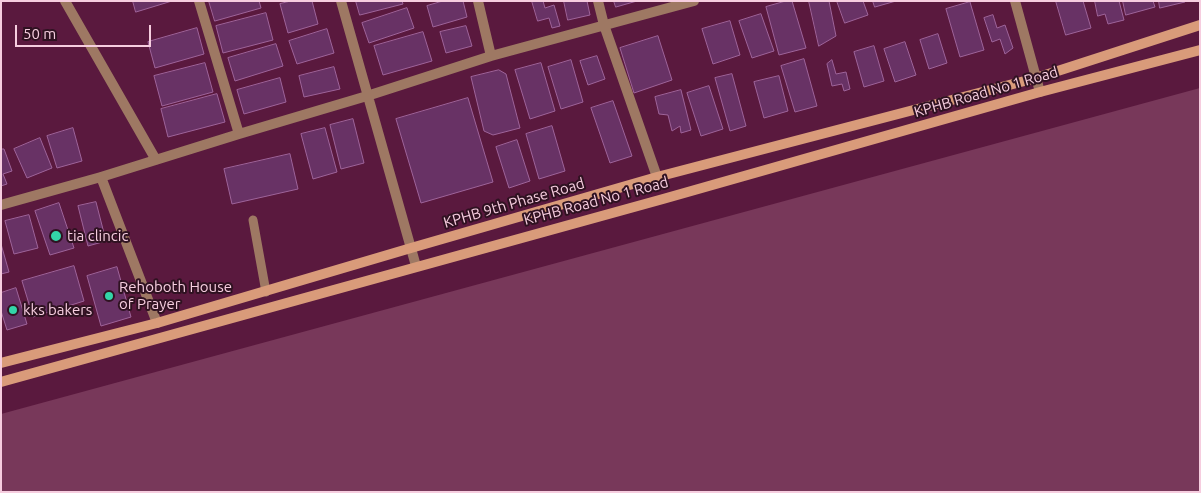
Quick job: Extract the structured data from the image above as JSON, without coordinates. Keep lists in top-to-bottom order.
{
  "streets": {
    "main road": ["KPHB Road No 1 Road", "KPHB 9th Phase Road"]
  },
  "crossings": [
    ["KPHB Road No 1 Road", "KPHB 9th Phase Road"]
  ],
  "places": ["tia clincic", "Rehoboth House of Prayer", "kks bakers"],
  "scale_bar": "50 m"
}
